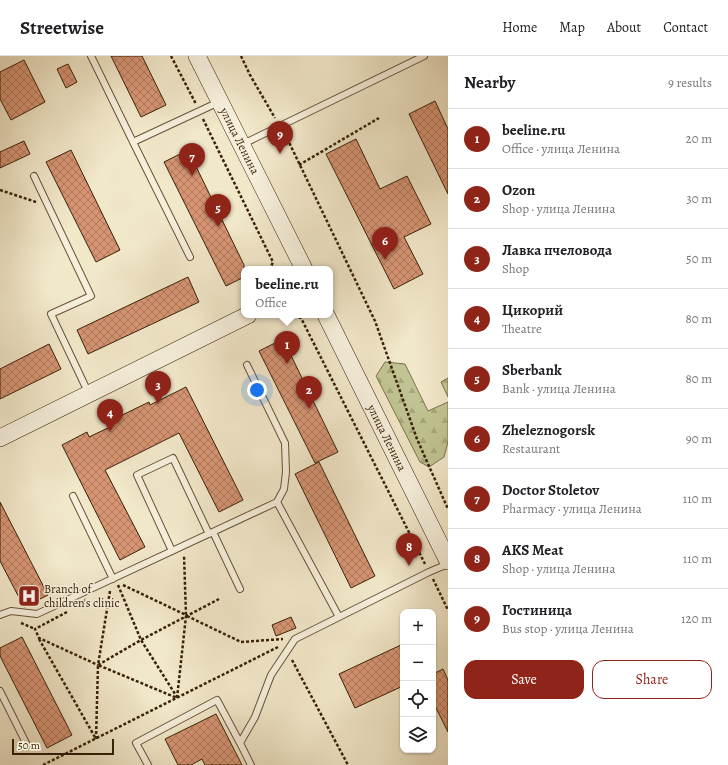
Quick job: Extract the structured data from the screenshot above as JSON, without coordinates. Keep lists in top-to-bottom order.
{
  "streets": {
    "main road": ["улица Ленина"]
  },
  "places": {
    "hospital": ["Branch of children's clinic"]
  },
  "scale_bar": "50 m",
  "page": {
    "header": "Streetwise",
    "nav": [
      "Home",
      "Map",
      "About",
      "Contact"
    ],
    "heading": ["Nearby", "9 results"],
    "list": [
      {
        "mark": "1",
        "name": "beeline.ru",
        "note": "Office · улица Ленина",
        "value": "20 m"
      },
      {
        "mark": "2",
        "name": "Ozon",
        "note": "Shop · улица Ленина",
        "value": "30 m"
      },
      {
        "mark": "3",
        "name": "Лавка пчеловода",
        "note": "Shop",
        "value": "50 m"
      },
      {
        "mark": "4",
        "name": "Цикорий",
        "note": "Theatre",
        "value": "80 m"
      },
      {
        "mark": "5",
        "name": "Sberbank",
        "note": "Bank · улица Ленина",
        "value": "80 m"
      },
      {
        "mark": "6",
        "name": "Zheleznogorsk",
        "note": "Restaurant",
        "value": "90 m"
      },
      {
        "mark": "7",
        "name": "Doctor Stoletov",
        "note": "Pharmacy · улица Ленина",
        "value": "110 m"
      },
      {
        "mark": "8",
        "name": "AKS Meat",
        "note": "Shop · улица Ленина",
        "value": "110 m"
      },
      {
        "mark": "9",
        "name": "Гостиница",
        "note": "Bus stop · улица Ленина",
        "value": "120 m"
      }
    ],
    "pins": [
      "9",
      "7",
      "5",
      "6",
      "1",
      "3",
      "2",
      "4",
      "8"
    ],
    "popup": ["beeline.ru", "Office"],
    "map_buttons": ["+", "−"],
    "buttons": ["Save", "Share"],
    "scale": "50 m"
  }
}
